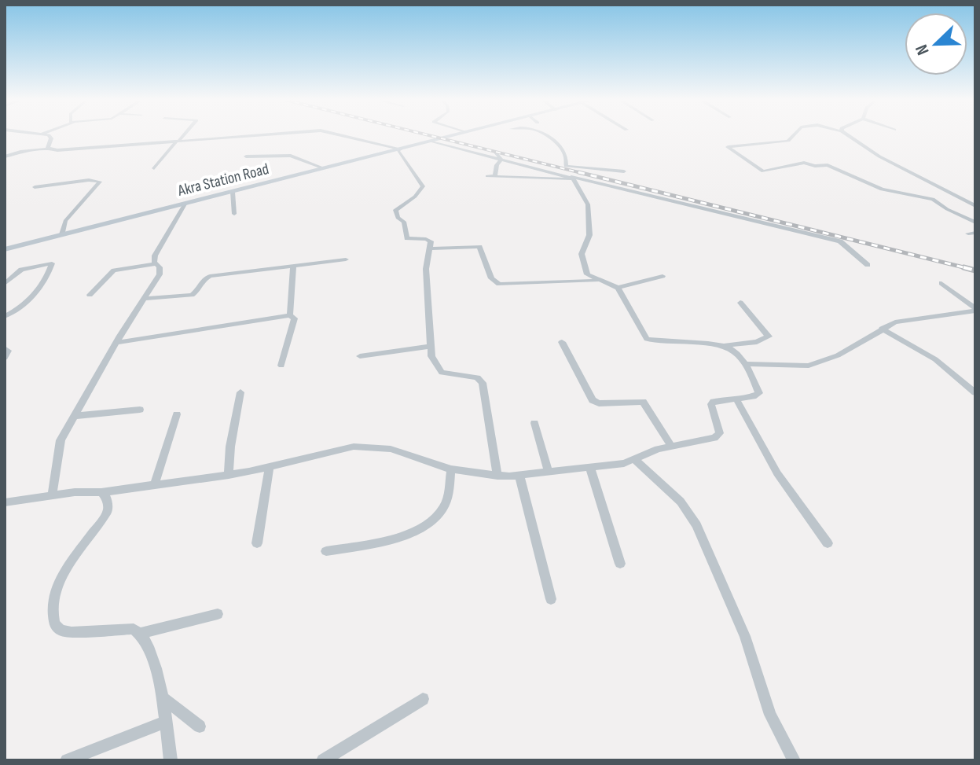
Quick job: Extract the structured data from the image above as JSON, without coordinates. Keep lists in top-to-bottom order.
{
  "streets": {
    "main road": ["Akra Station Road"]
  },
  "north": "bottom left"
}
